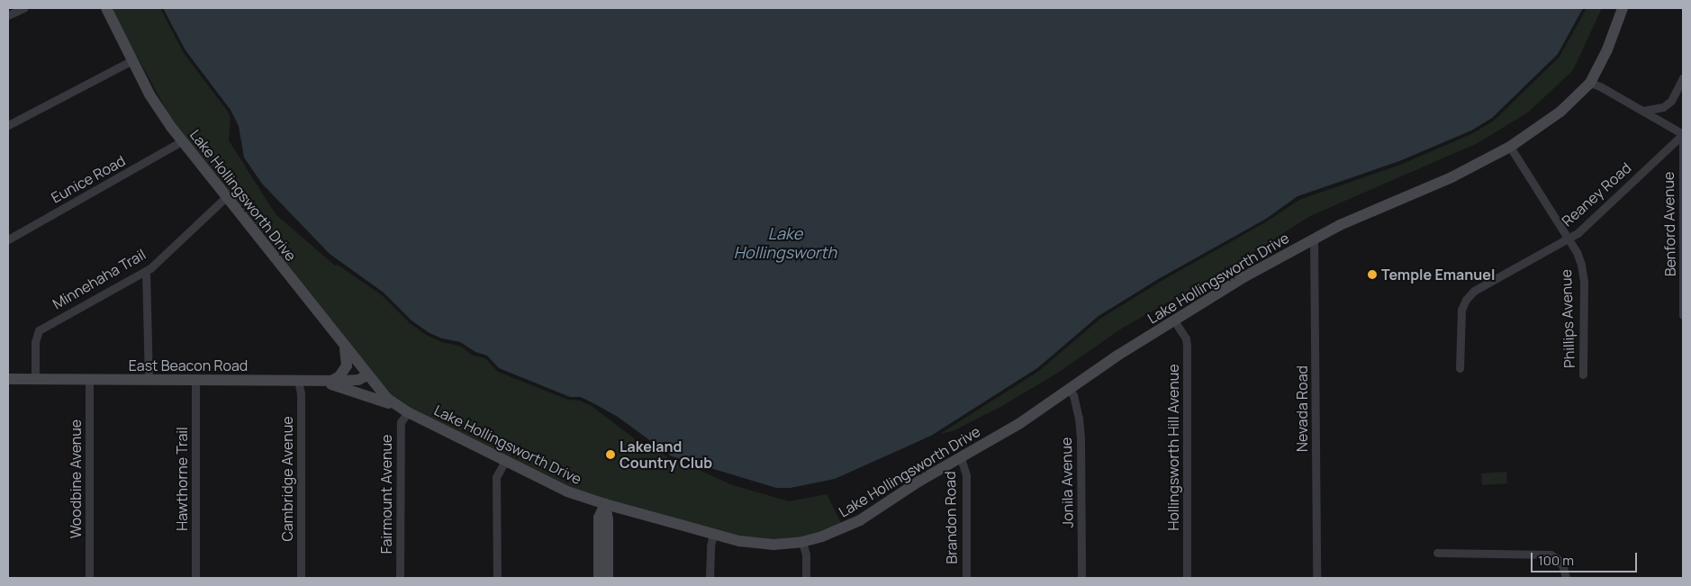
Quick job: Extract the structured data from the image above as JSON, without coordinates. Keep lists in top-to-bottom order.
{
  "streets": {
    "street": [
      "Eunice Road",
      "Reaney Road",
      "Lake Hollingsworth Drive",
      "Benford Avenue",
      "Minnehaha Trail",
      "Phillips Avenue",
      "East Beacon Road",
      "Nevada Road",
      "Hollingsworth Hill Avenue",
      "Woodbine Avenue",
      "Hawthorne Trail",
      "Cambridge Avenue",
      "Jonila Avenue",
      "Fairmount Avenue",
      "Brandon Road"
    ]
  },
  "crossings": [
    ["Eunice Road", "Lake Hollingsworth Drive"],
    ["Reaney Road", "Benford Avenue"],
    ["Reaney Road", "Phillips Avenue"],
    ["Lake Hollingsworth Drive", "Minnehaha Trail"],
    ["Lake Hollingsworth Drive", "Phillips Avenue"],
    ["Lake Hollingsworth Drive", "East Beacon Road"],
    ["Lake Hollingsworth Drive", "Nevada Road"],
    ["Lake Hollingsworth Drive", "Hollingsworth Hill Avenue"],
    ["Lake Hollingsworth Drive", "Jonila Avenue"],
    ["Lake Hollingsworth Drive", "Fairmount Avenue"],
    ["Lake Hollingsworth Drive", "Brandon Road"],
    ["Minnehaha Trail", "East Beacon Road"],
    ["East Beacon Road", "Woodbine Avenue"],
    ["East Beacon Road", "Hawthorne Trail"],
    ["East Beacon Road", "Cambridge Avenue"]
  ],
  "water": ["Lake Hollingsworth"],
  "places": ["Temple Emanuel", "Lakeland Country Club"],
  "scale_bar": "100 m"
}
